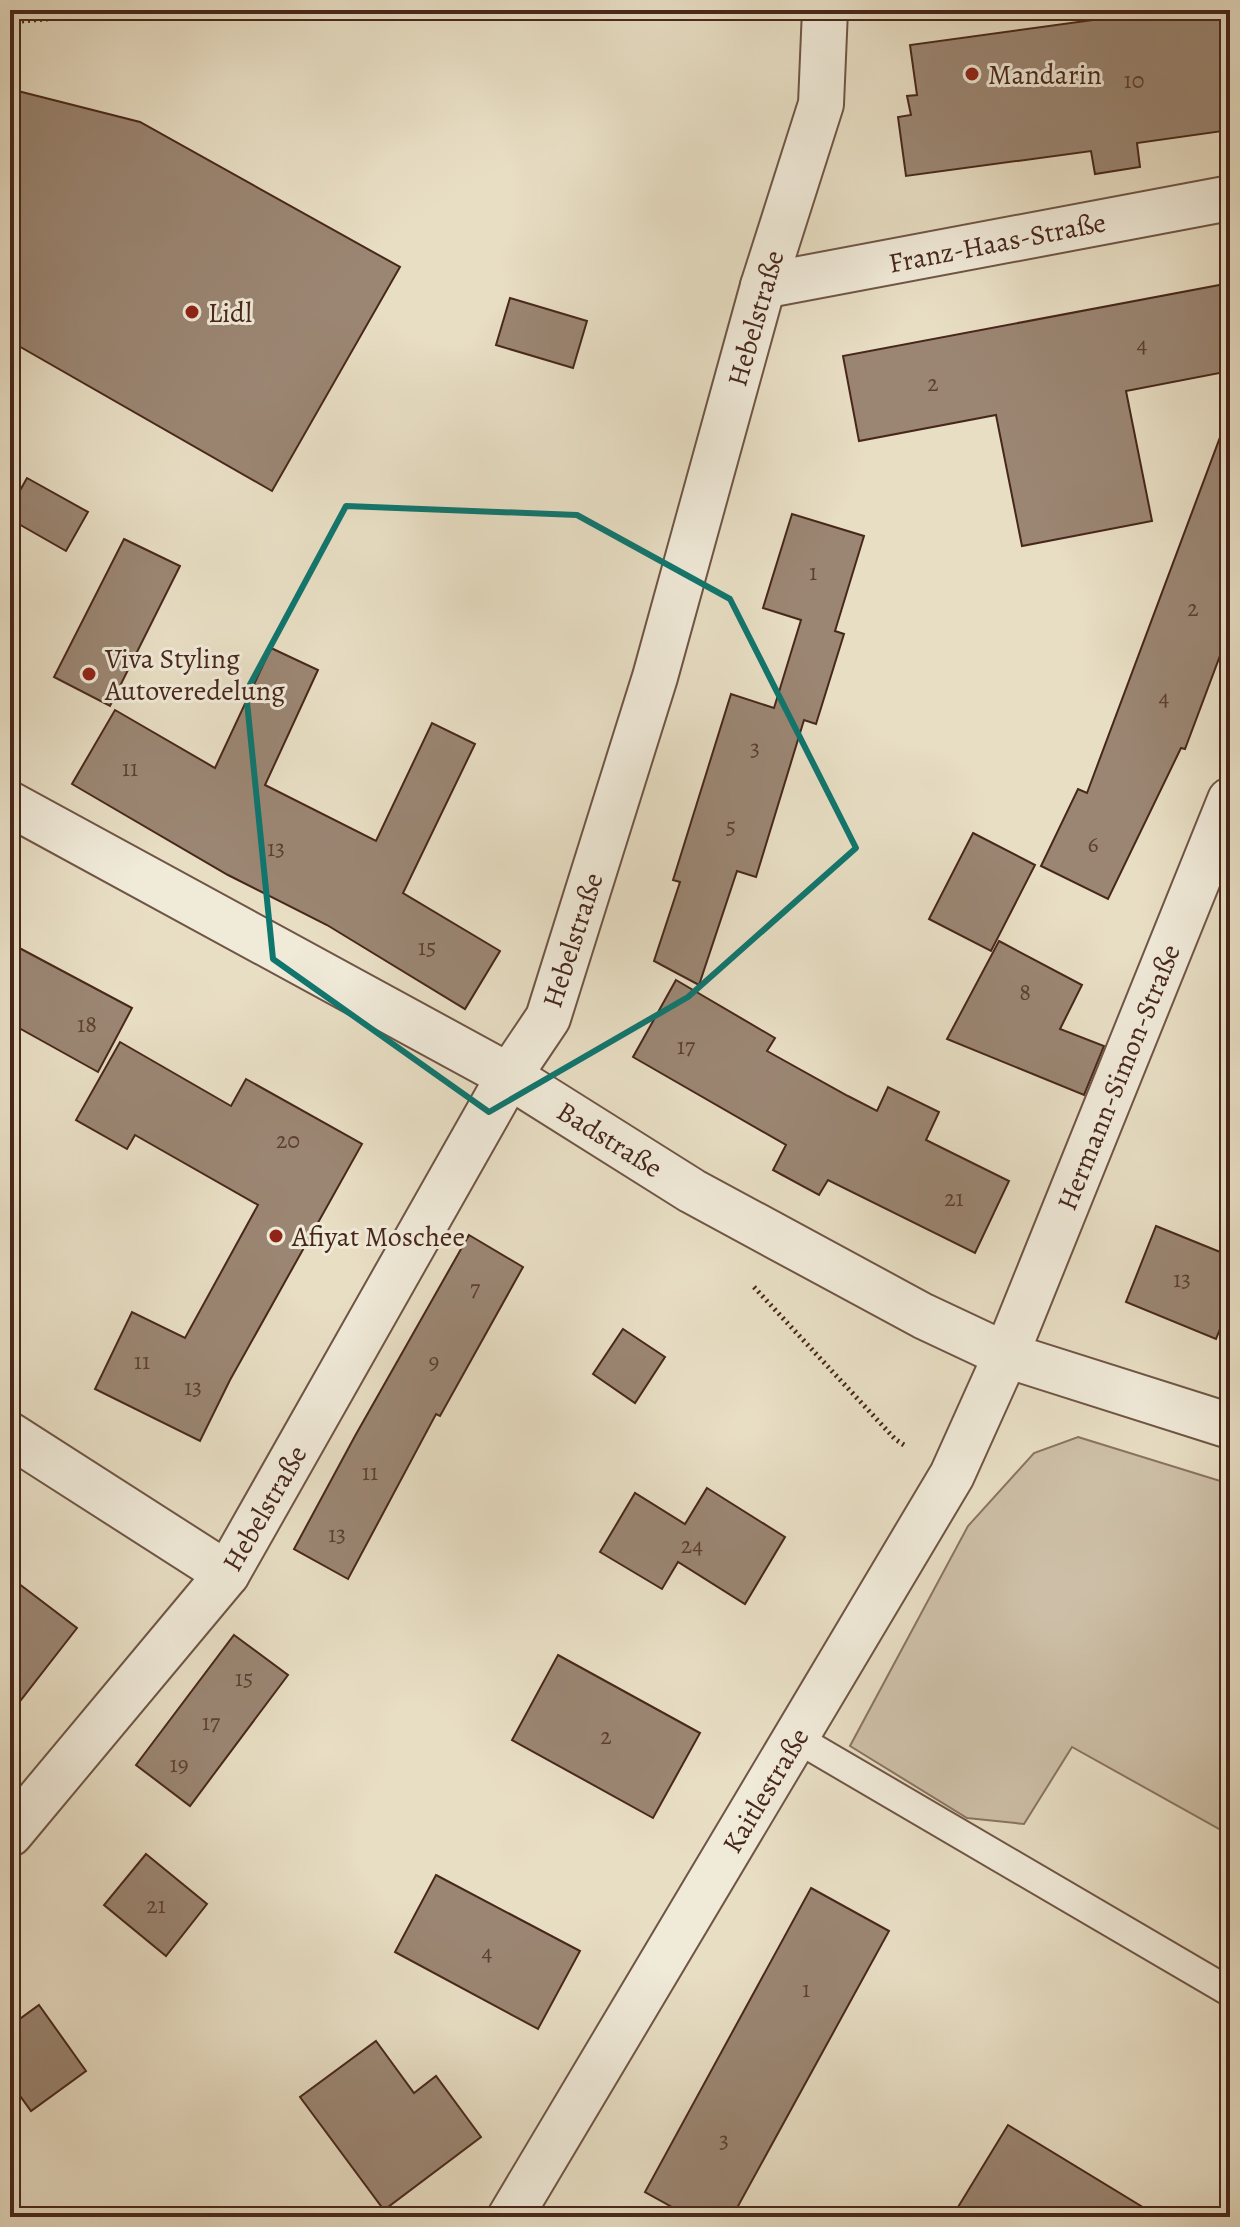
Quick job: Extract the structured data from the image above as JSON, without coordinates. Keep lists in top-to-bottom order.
{
  "streets": {
    "street": [
      "Franz-Haas-Straße",
      "Hebelstraße",
      "Hermann-Simon-Straße",
      "Badstraße",
      "Kaitlestraße"
    ]
  },
  "crossings": [
    ["Franz-Haas-Straße", "Hebelstraße"],
    ["Hebelstraße", "Badstraße"],
    ["Hermann-Simon-Straße", "Badstraße"],
    ["Hermann-Simon-Straße", "Kaitlestraße"],
    ["Badstraße", "Kaitlestraße"]
  ],
  "places": [
    "Mandarin",
    "Lidl",
    "Viva Styling Autoveredelung",
    "Afiyat Moschee"
  ],
  "house_numbers": [
    "10",
    "4",
    "2",
    "1",
    "2",
    "4",
    "3",
    "11",
    "5",
    "6",
    "13",
    "15",
    "8",
    "18",
    "17",
    "20",
    "21",
    "13",
    "7",
    "11",
    "9",
    "13",
    "11",
    "13",
    "24",
    "15",
    "17",
    "2",
    "19",
    "21",
    "4",
    "1",
    "3"
  ]
}
